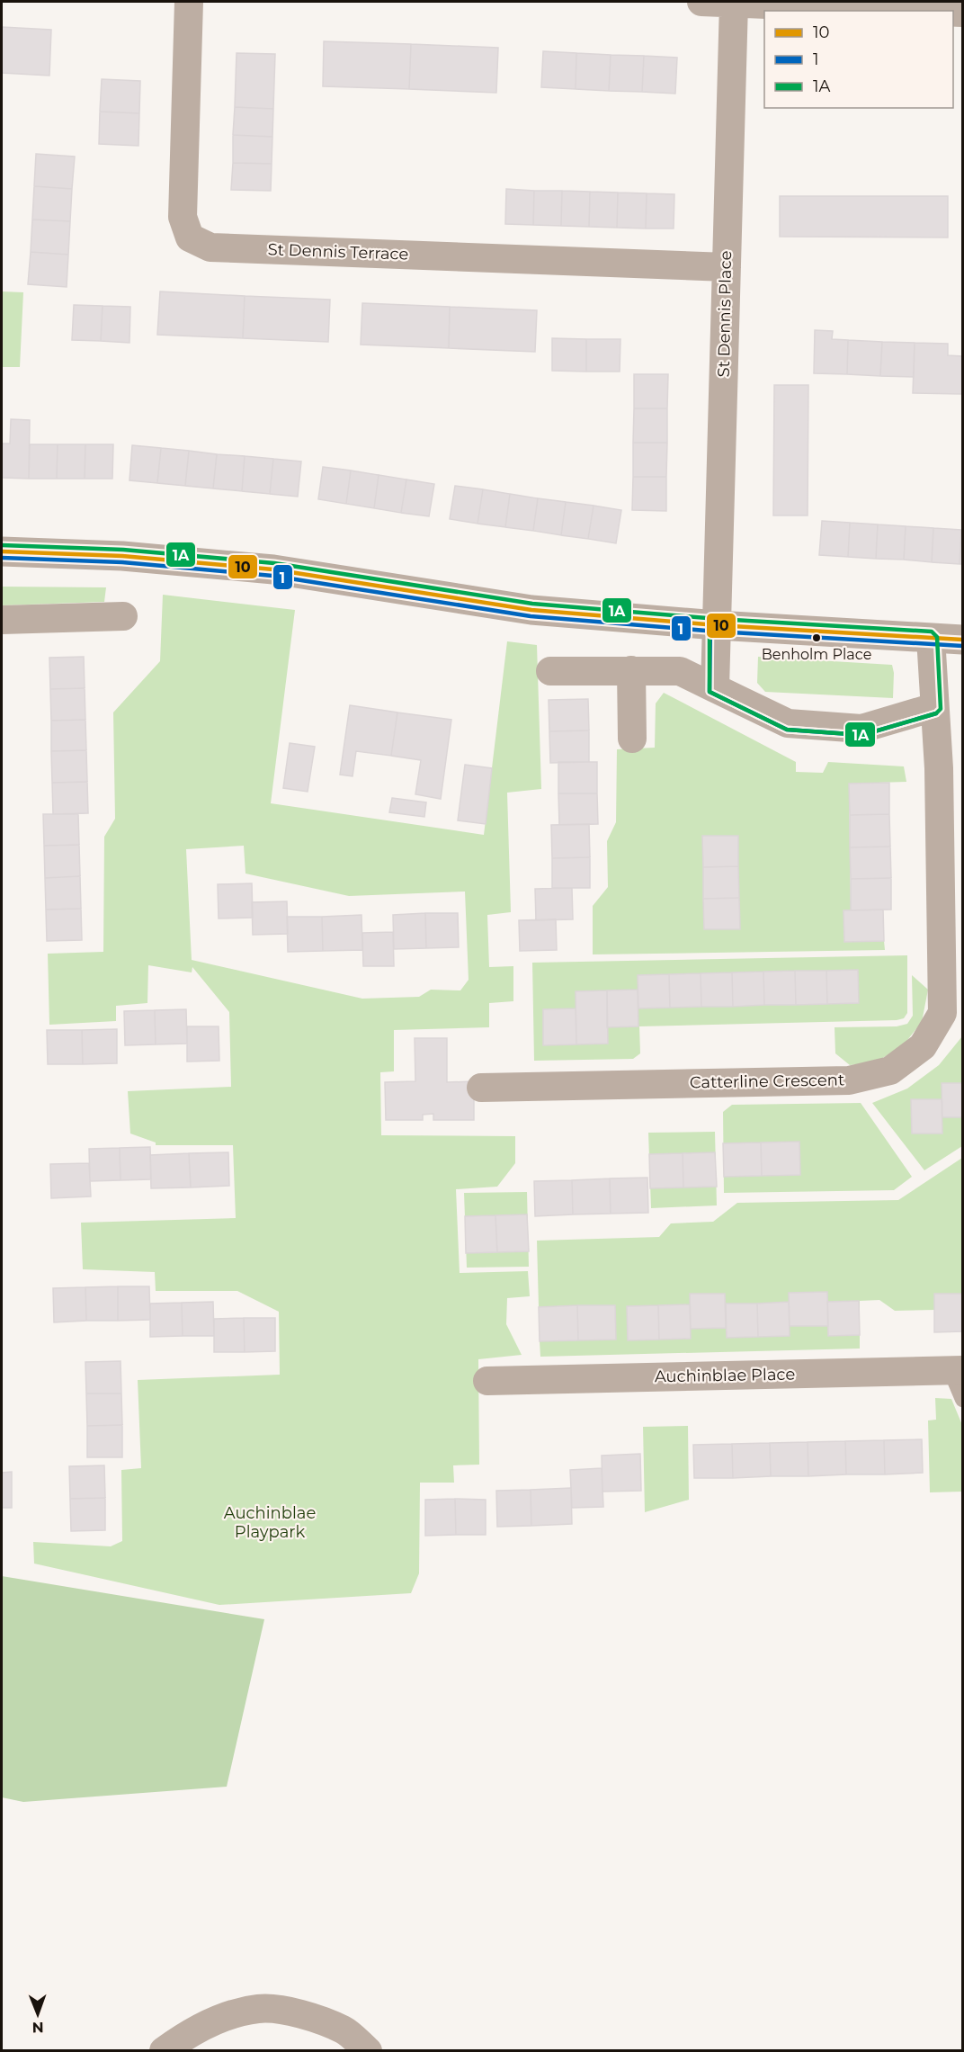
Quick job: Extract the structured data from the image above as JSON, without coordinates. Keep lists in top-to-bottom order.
{
  "streets": {
    "street": [
      "St Dennis Terrace",
      "St Dennis Place",
      "Catterline Crescent",
      "Auchinblae Place"
    ]
  },
  "crossings": [
    ["St Dennis Terrace", "St Dennis Place"]
  ],
  "parks": ["Auchinblae Playpark"],
  "places": ["Benholm Place"],
  "lines": ["transit line 1A", "transit line 10", "transit line 1"],
  "legend": ["10", "1", "1A"],
  "north": "bottom"
}
